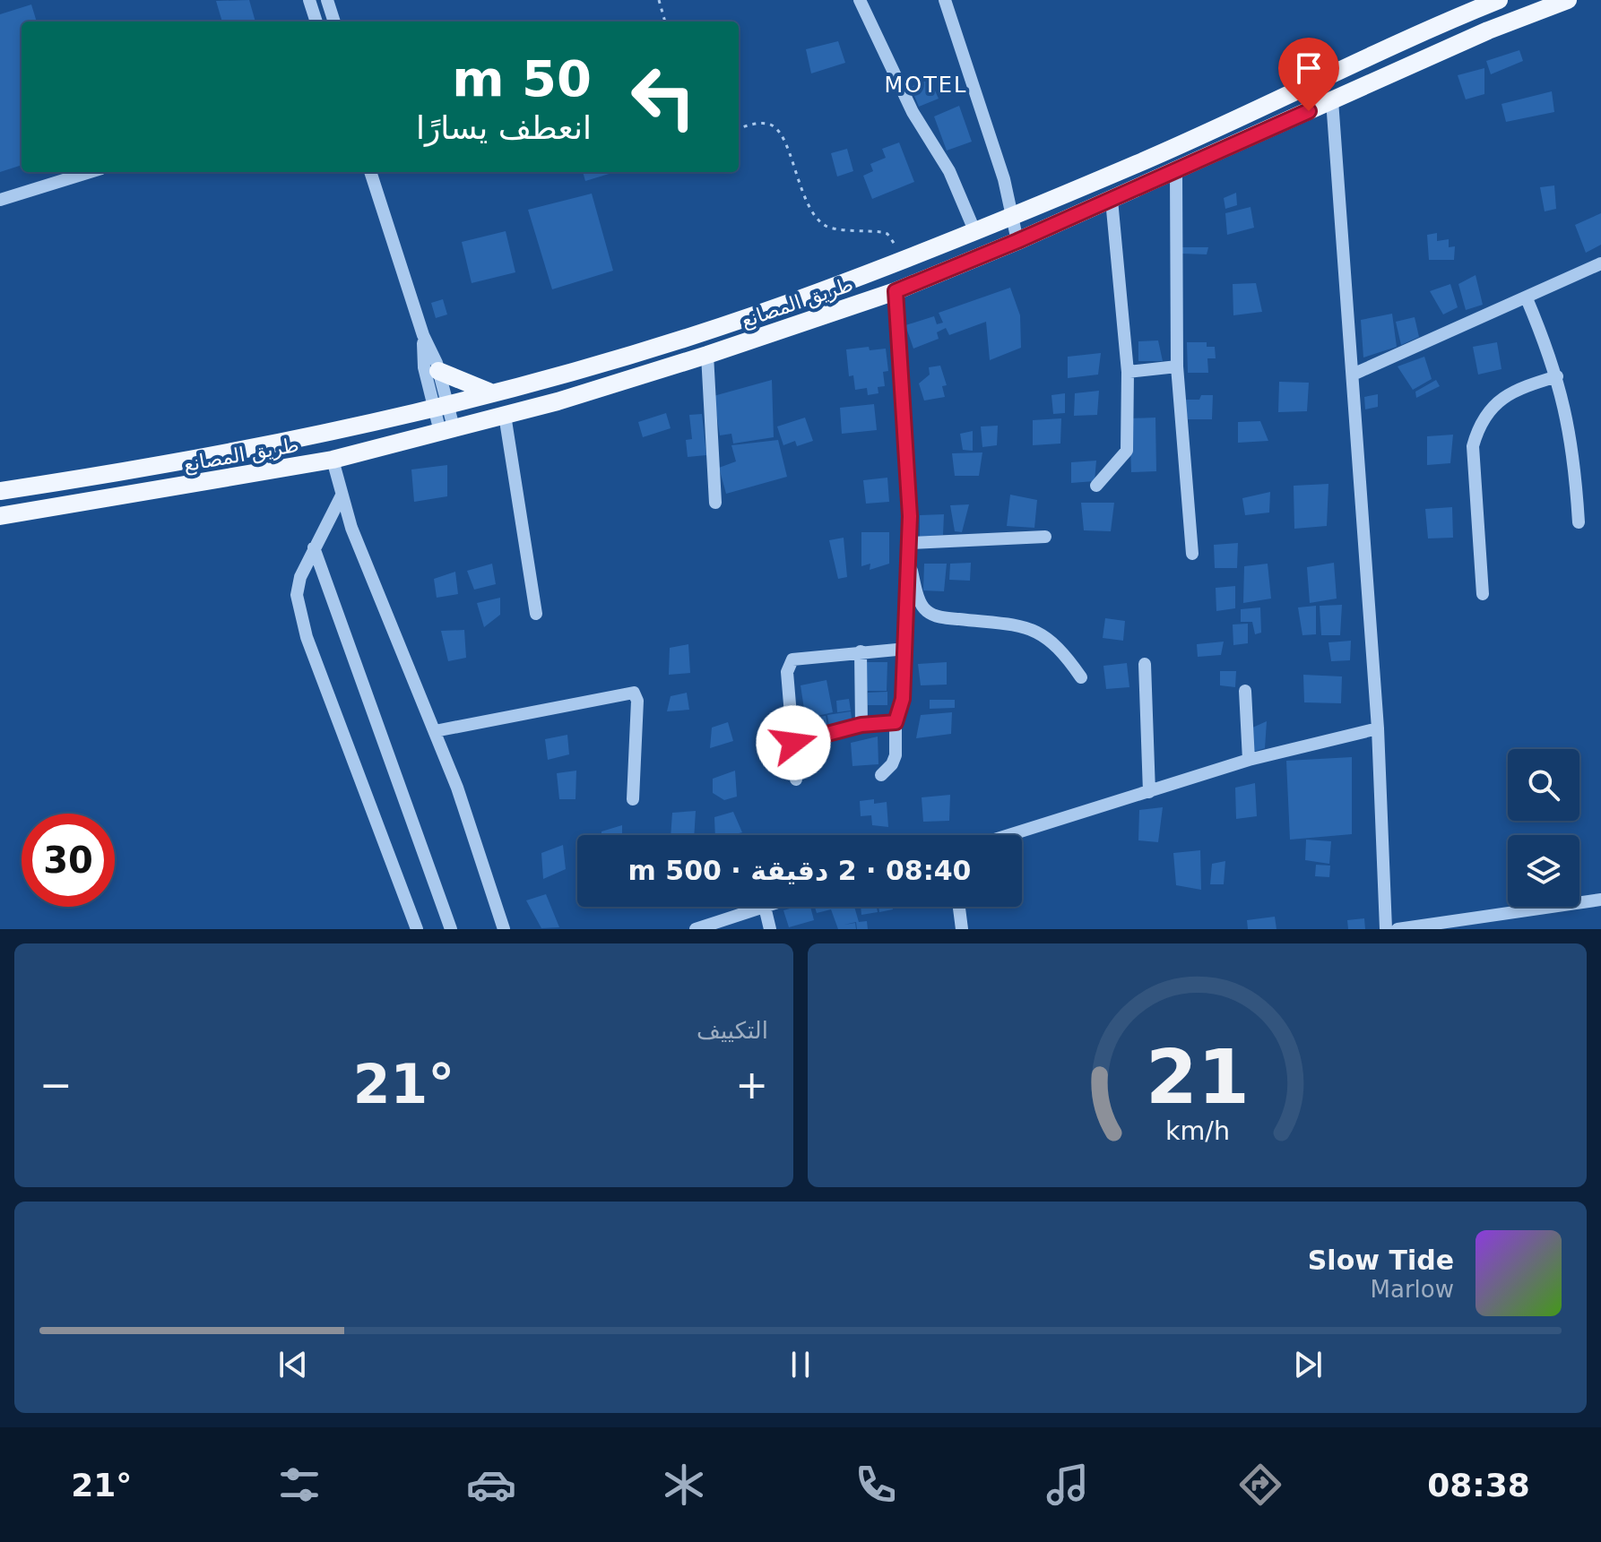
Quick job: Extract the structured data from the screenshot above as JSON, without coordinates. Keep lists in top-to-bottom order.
{
  "streets": {
    "main road": ["طريق المصانع"]
  },
  "districts": ["MOTEL"],
  "page": {
    "turn": ["50 m", "انعطف يسارًا"],
    "limit": "30",
    "trip": "08:40 · 2 دقيقة · 500 m",
    "tile": "التكييف",
    "heat": ["−", "21°", "+"],
    "song": ["Slow Tide", "Marlow"],
    "tabs": ["08:38", "21°"],
    "gauge": ["21", "km/h"]
  }
}
